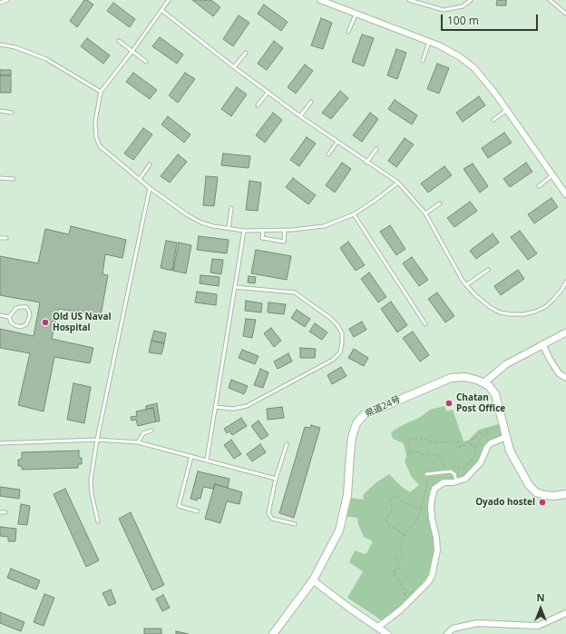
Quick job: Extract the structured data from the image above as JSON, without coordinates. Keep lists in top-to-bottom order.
{
  "streets": {
    "main road": ["県道24号"]
  },
  "places": ["Old US Naval Hospital", "Chatan Post Office", "Oyado hostel"],
  "scale_bar": "100 m",
  "north": "top"
}
